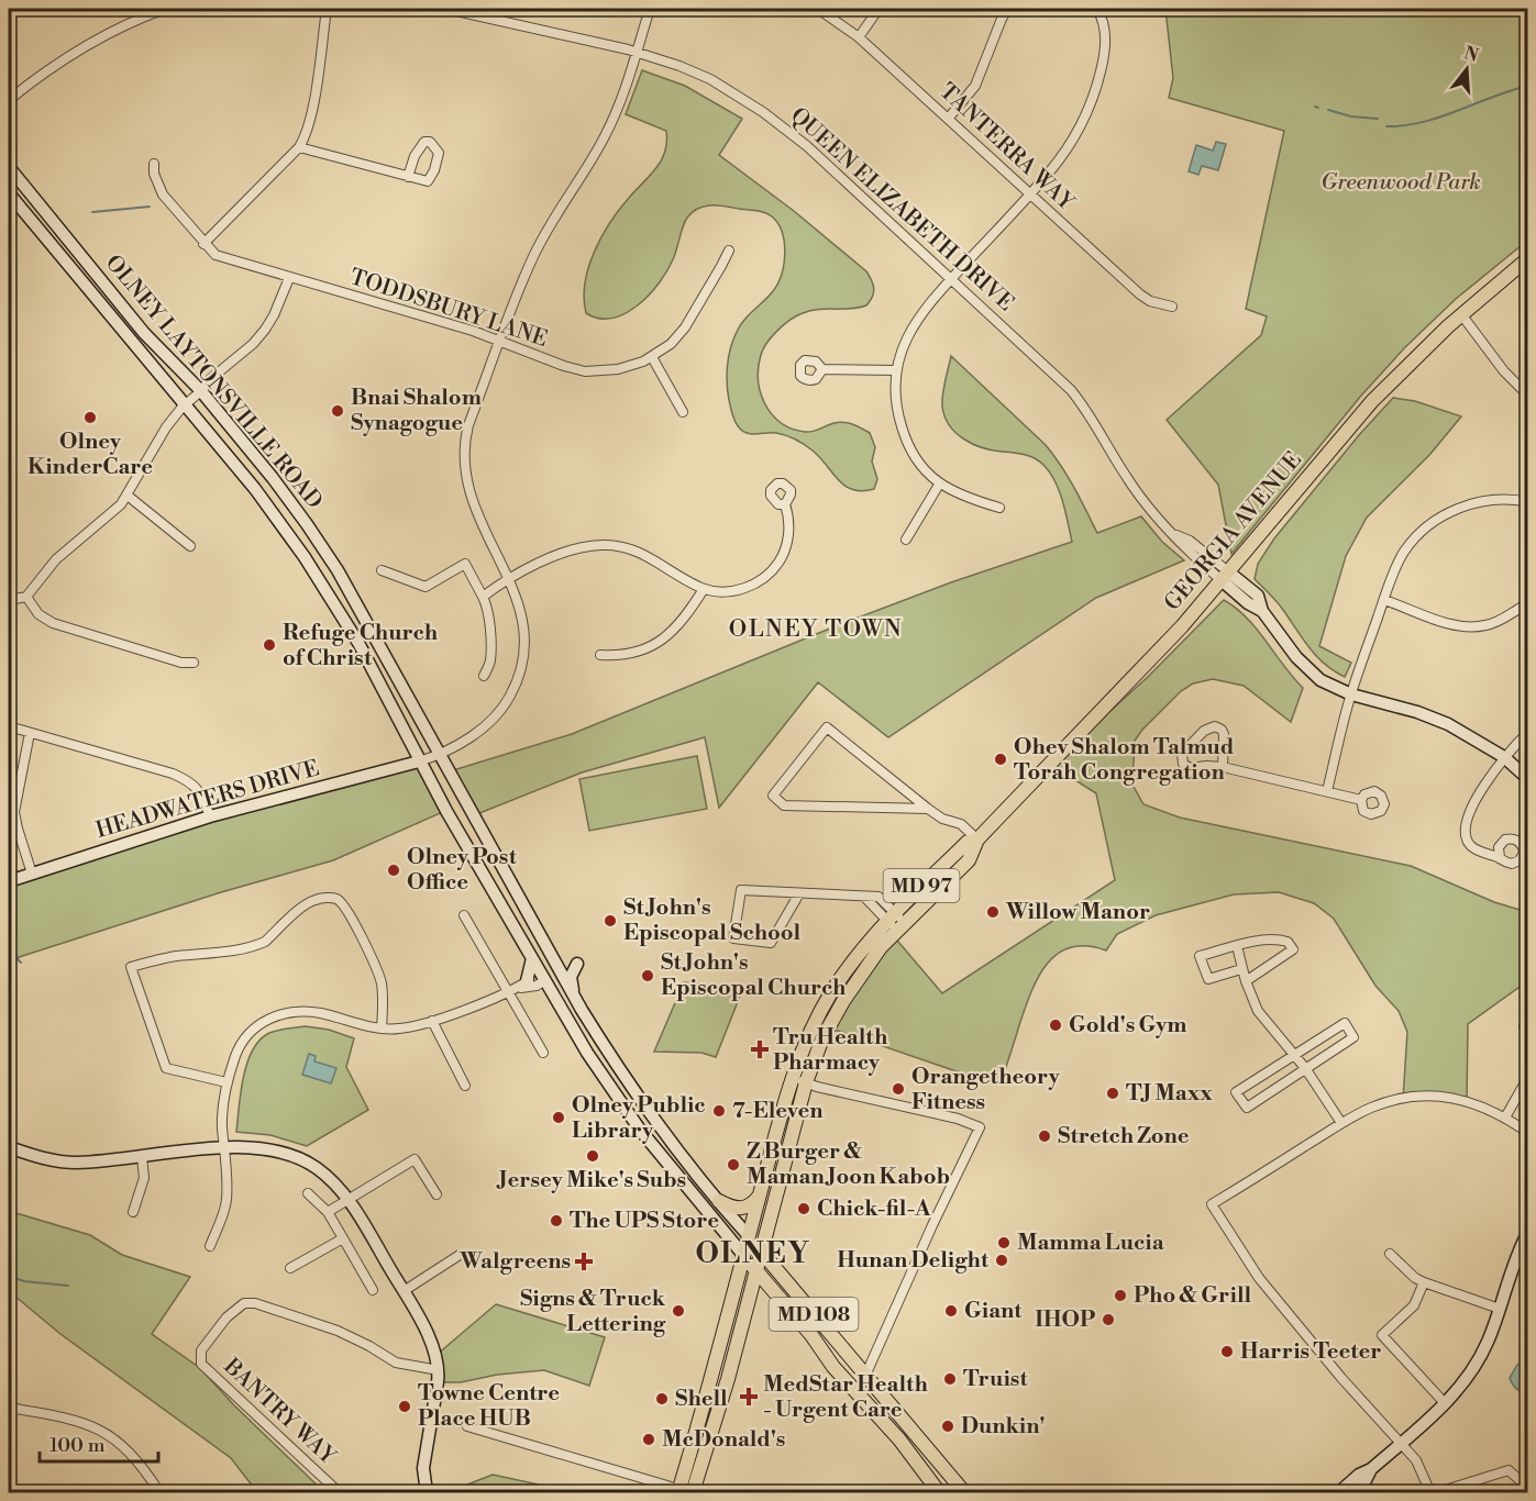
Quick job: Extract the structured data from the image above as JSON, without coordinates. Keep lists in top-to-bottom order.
{
  "streets": {
    "main road": [
      "OLNEY LAYTONSVILLE ROAD",
      "GEORGIA AVENUE",
      "HEADWATERS DRIVE",
      "MD 97",
      "MD 108"
    ],
    "street": [
      "TANTERRA WAY",
      "QUEEN ELIZABETH DRIVE",
      "TODDSBURY LANE",
      "BANTRY WAY"
    ]
  },
  "crossings": [
    ["QUEEN ELIZABETH DRIVE", "GEORGIA AVENUE"],
    ["OLNEY LAYTONSVILLE ROAD", "GEORGIA AVENUE"],
    ["OLNEY LAYTONSVILLE ROAD", "HEADWATERS DRIVE"],
    ["OLNEY LAYTONSVILLE ROAD", "MD 108"],
    ["GEORGIA AVENUE", "MD 108"]
  ],
  "districts": ["OLNEY TOWN", "OLNEY"],
  "parks": ["Greenwood Park"],
  "places": {
    "other": [
      "Bnai Shalom Synagogue",
      "Olney KinderCare",
      "Refuge Church of Christ",
      "Ohev Shalom Talmud Torah Congregation",
      "Olney Post Office",
      "Willow Manor",
      "St John's Episcopal School",
      "St John's Episcopal Church",
      "Gold's Gym",
      "Orangetheory Fitness",
      "TJ Maxx",
      "7-Eleven",
      "Olney Public Library",
      "Stretch Zone",
      "Jersey Mike's Subs",
      "Z Burger & Maman Joon Kabob",
      "Chick-fil-A",
      "The UPS Store",
      "Mamma Lucia",
      "Hunan Delight",
      "Pho & Grill",
      "Signs & Truck Lettering",
      "Giant",
      "IHOP",
      "Harris Teeter",
      "Truist",
      "Shell",
      "Towne Centre Place HUB",
      "Dunkin'",
      "McDonald's"
    ],
    "health": ["Tru Health Pharmacy", "Walgreens", "MedStar Health - Urgent Care"]
  },
  "scale_bar": "100 m",
  "north": "top"
}
